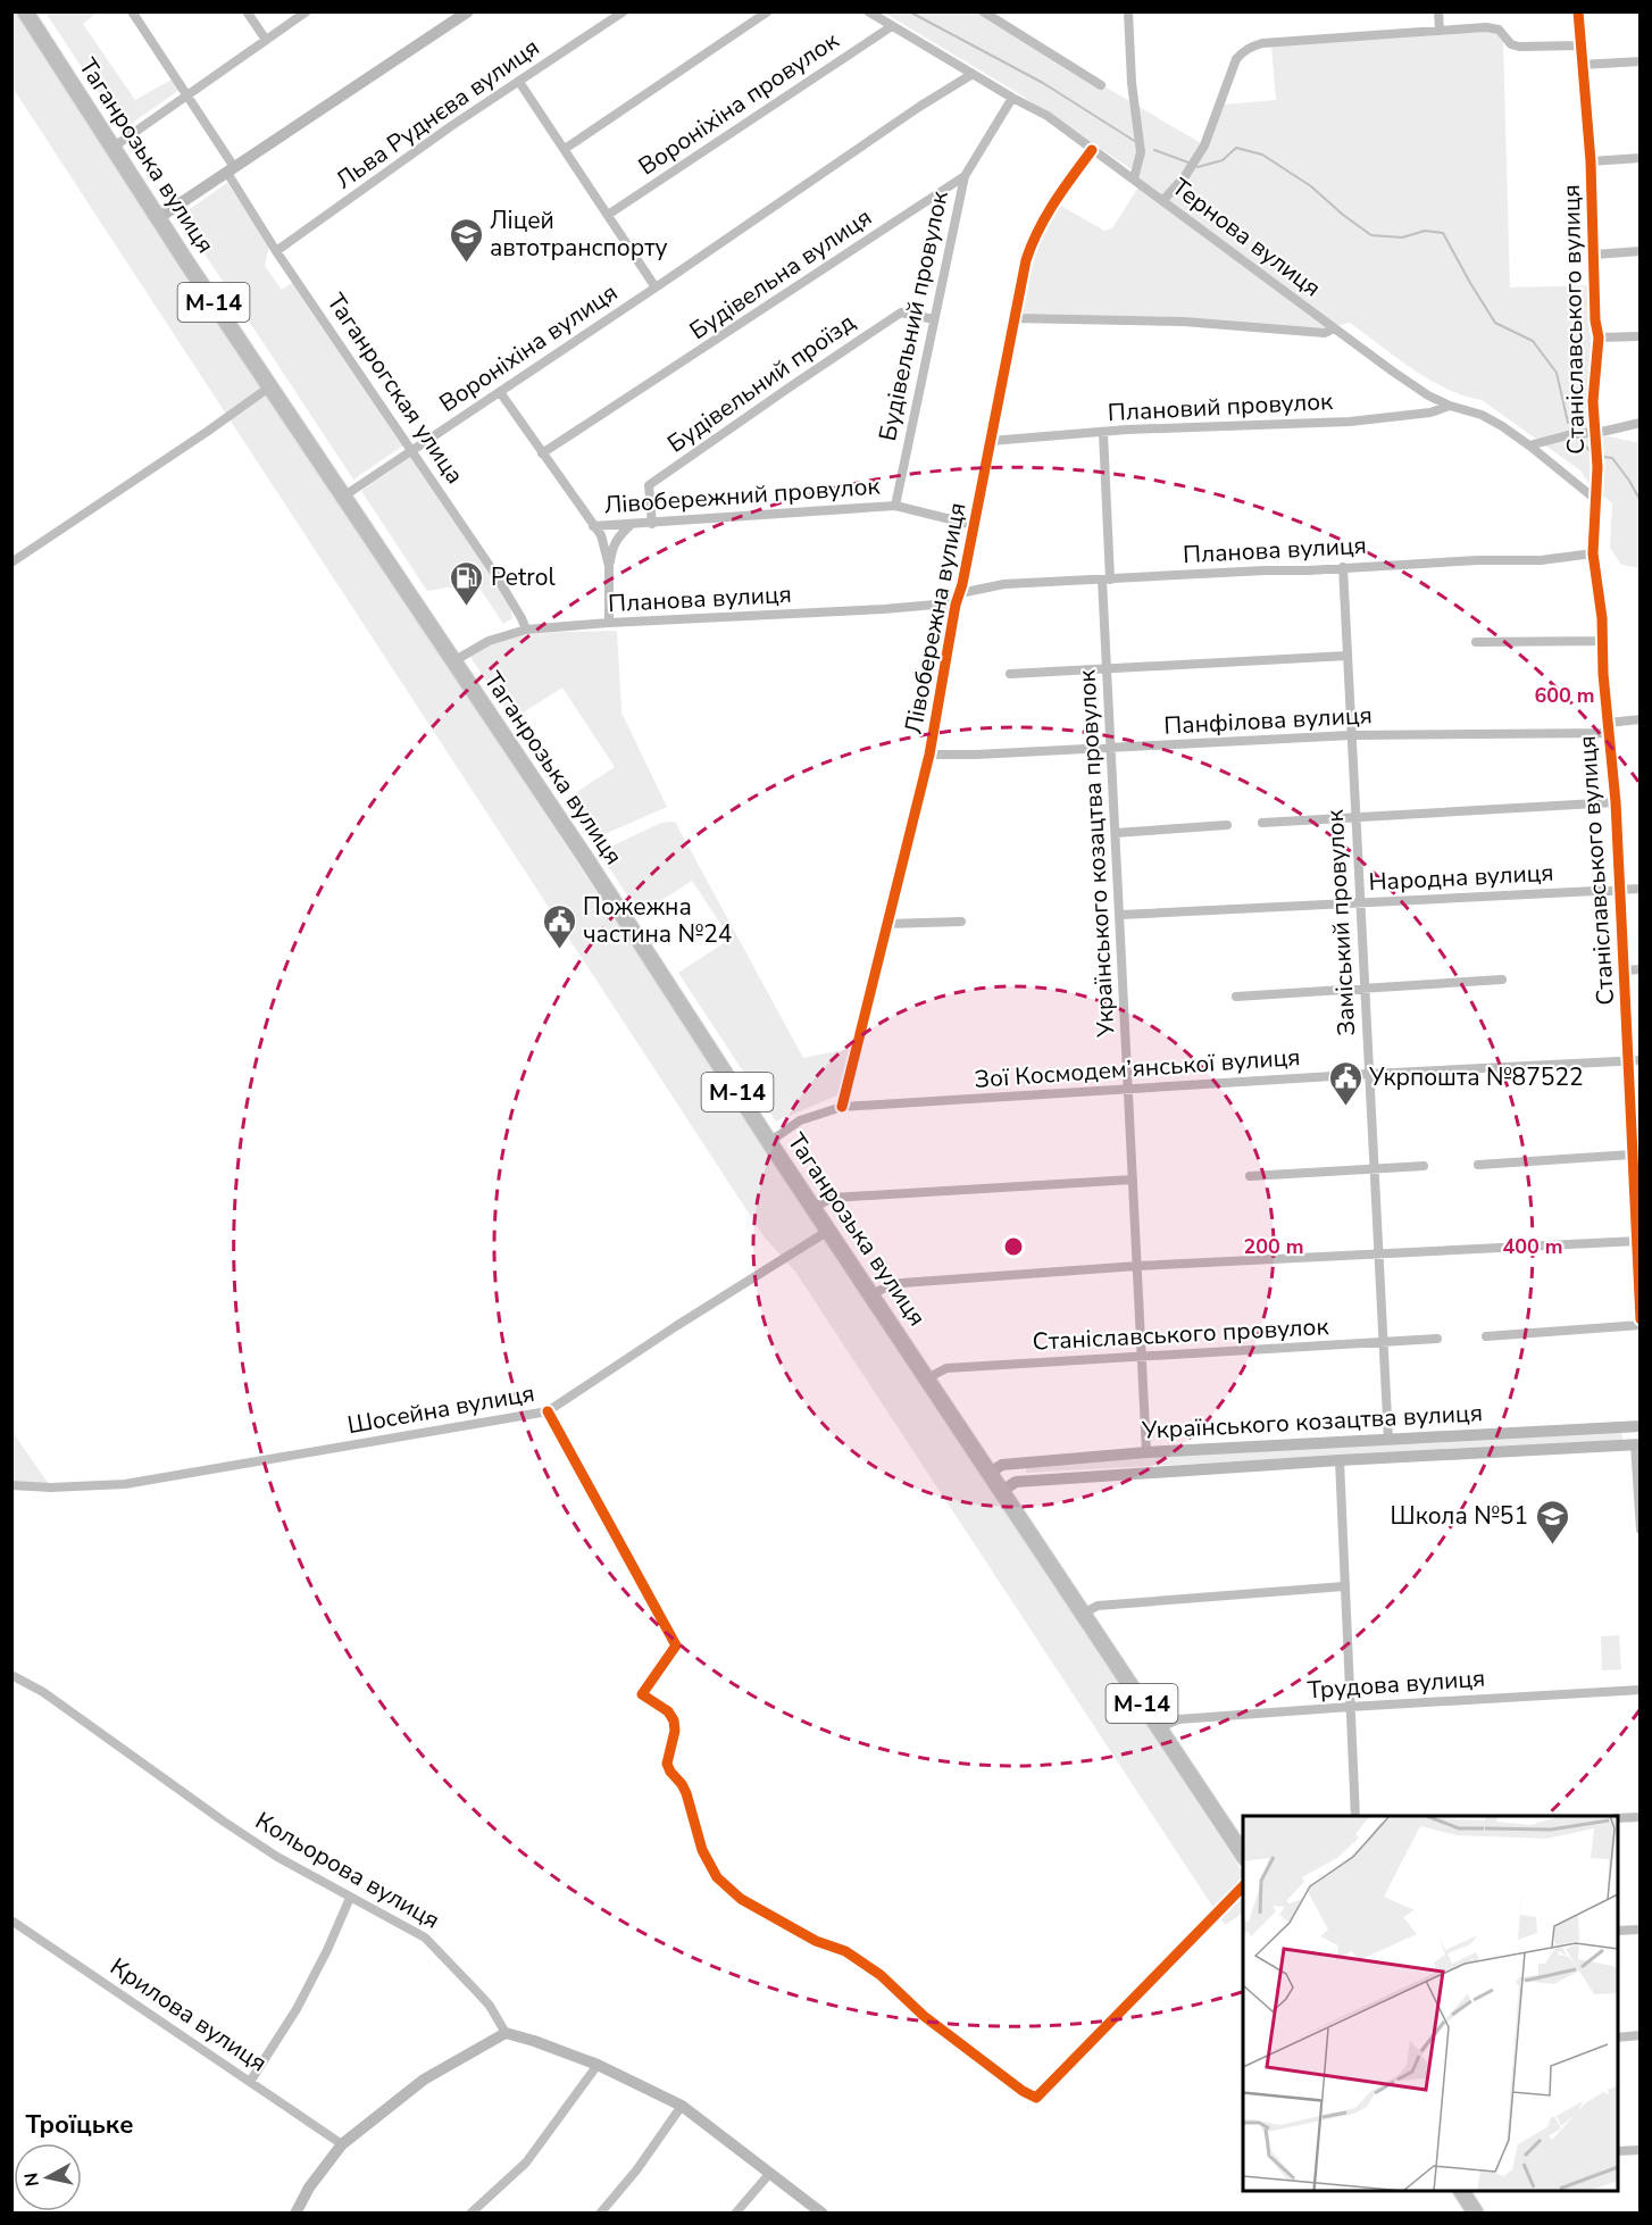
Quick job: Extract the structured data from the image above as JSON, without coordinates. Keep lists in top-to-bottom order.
{
  "streets": {
    "highway": ["Таганрозька вулиця", "М-14"],
    "street": [
      "Вороніхіна провулок",
      "Льва Руднєва вулиця",
      "Тернова вулиця",
      "Будівельна вулиця",
      "Будівельний провулок",
      "Станіславського вулиця",
      "Вороніхіна вулиця",
      "Будівельний проїзд",
      "Таганрогская улица",
      "Плановий провулок",
      "Лівобережний провулок",
      "Планова вулиця",
      "Лівобережна вулиця",
      "Панфілова вулиця",
      "Українського козацтва провулок",
      "Народна вулиця",
      "Заміський провулок",
      "Зої Космодем’янської вулиця",
      "Станіславського провулок",
      "Шосейна вулиця",
      "Українського козацтва вулиця",
      "Трудова вулиця",
      "Кольорова вулиця",
      "Крилова вулиця"
    ]
  },
  "crossings": [
    ["Вороніхіна провулок", "Тернова вулиця"],
    ["Льва Руднєва вулиця", "Таганрогская улица"],
    ["Таганрозька вулиця", "Вороніхіна вулиця"],
    ["Таганрозька вулиця", "Планова вулиця"],
    ["Таганрозька вулиця", "Зої Космодем’янської вулиця"],
    ["Таганрозька вулиця", "Станіславського провулок"],
    ["Таганрозька вулиця", "Шосейна вулиця"],
    ["Таганрозька вулиця", "Українського козацтва вулиця"],
    ["Таганрозька вулиця", "Трудова вулиця"],
    ["Тернова вулиця", "Будівельна вулиця"],
    ["Тернова вулиця", "Станіславського вулиця"],
    ["Тернова вулиця", "Вороніхіна вулиця"],
    ["Тернова вулиця", "Плановий провулок"],
    ["Тернова вулиця", "Лівобережна вулиця"],
    ["Будівельна вулиця", "Будівельний провулок"],
    ["Будівельний провулок", "Будівельний проїзд"],
    ["Будівельний провулок", "Лівобережний провулок"],
    ["Станіславського вулиця", "Планова вулиця"],
    ["Станіславського вулиця", "Панфілова вулиця"],
    ["Станіславського вулиця", "Народна вулиця"],
    ["Станіславського вулиця", "Зої Космодем’янської вулиця"],
    ["Вороніхіна вулиця", "Таганрогская улица"],
    ["Будівельний проїзд", "Лівобережний провулок"],
    ["Таганрогская улица", "Планова вулиця"],
    ["Плановий провулок", "Лівобережна вулиця"],
    ["Плановий провулок", "Українського козацтва провулок"],
    ["Лівобережний провулок", "Лівобережна вулиця"],
    ["Планова вулиця", "Лівобережна вулиця"],
    ["Планова вулиця", "Українського козацтва провулок"],
    ["Планова вулиця", "Заміський провулок"],
    ["Лівобережна вулиця", "Панфілова вулиця"],
    ["Лівобережна вулиця", "Зої Космодем’янської вулиця"],
    ["Панфілова вулиця", "Українського козацтва провулок"],
    ["Панфілова вулиця", "Заміський провулок"],
    ["Українського козацтва провулок", "Народна вулиця"],
    ["Українського козацтва провулок", "Зої Космодем’янської вулиця"],
    ["Українського козацтва провулок", "Станіславського провулок"],
    ["Українського козацтва провулок", "Українського козацтва вулиця"],
    ["Народна вулиця", "Заміський провулок"],
    ["Заміський провулок", "Зої Космодем’янської вулиця"],
    ["Заміський провулок", "Станіславського провулок"],
    ["Заміський провулок", "Українського козацтва вулиця"]
  ],
  "districts": ["Троїцьке"],
  "places": {
    "school or university": ["Ліцей автотранспорту", "Школа №51"],
    "fuel station": ["Petrol"],
    "public building": ["Пожежна частина №24", "Укрпошта №87522"]
  },
  "north": "left",
  "rings": ["600 m", "200 m", "400 m"]
}
